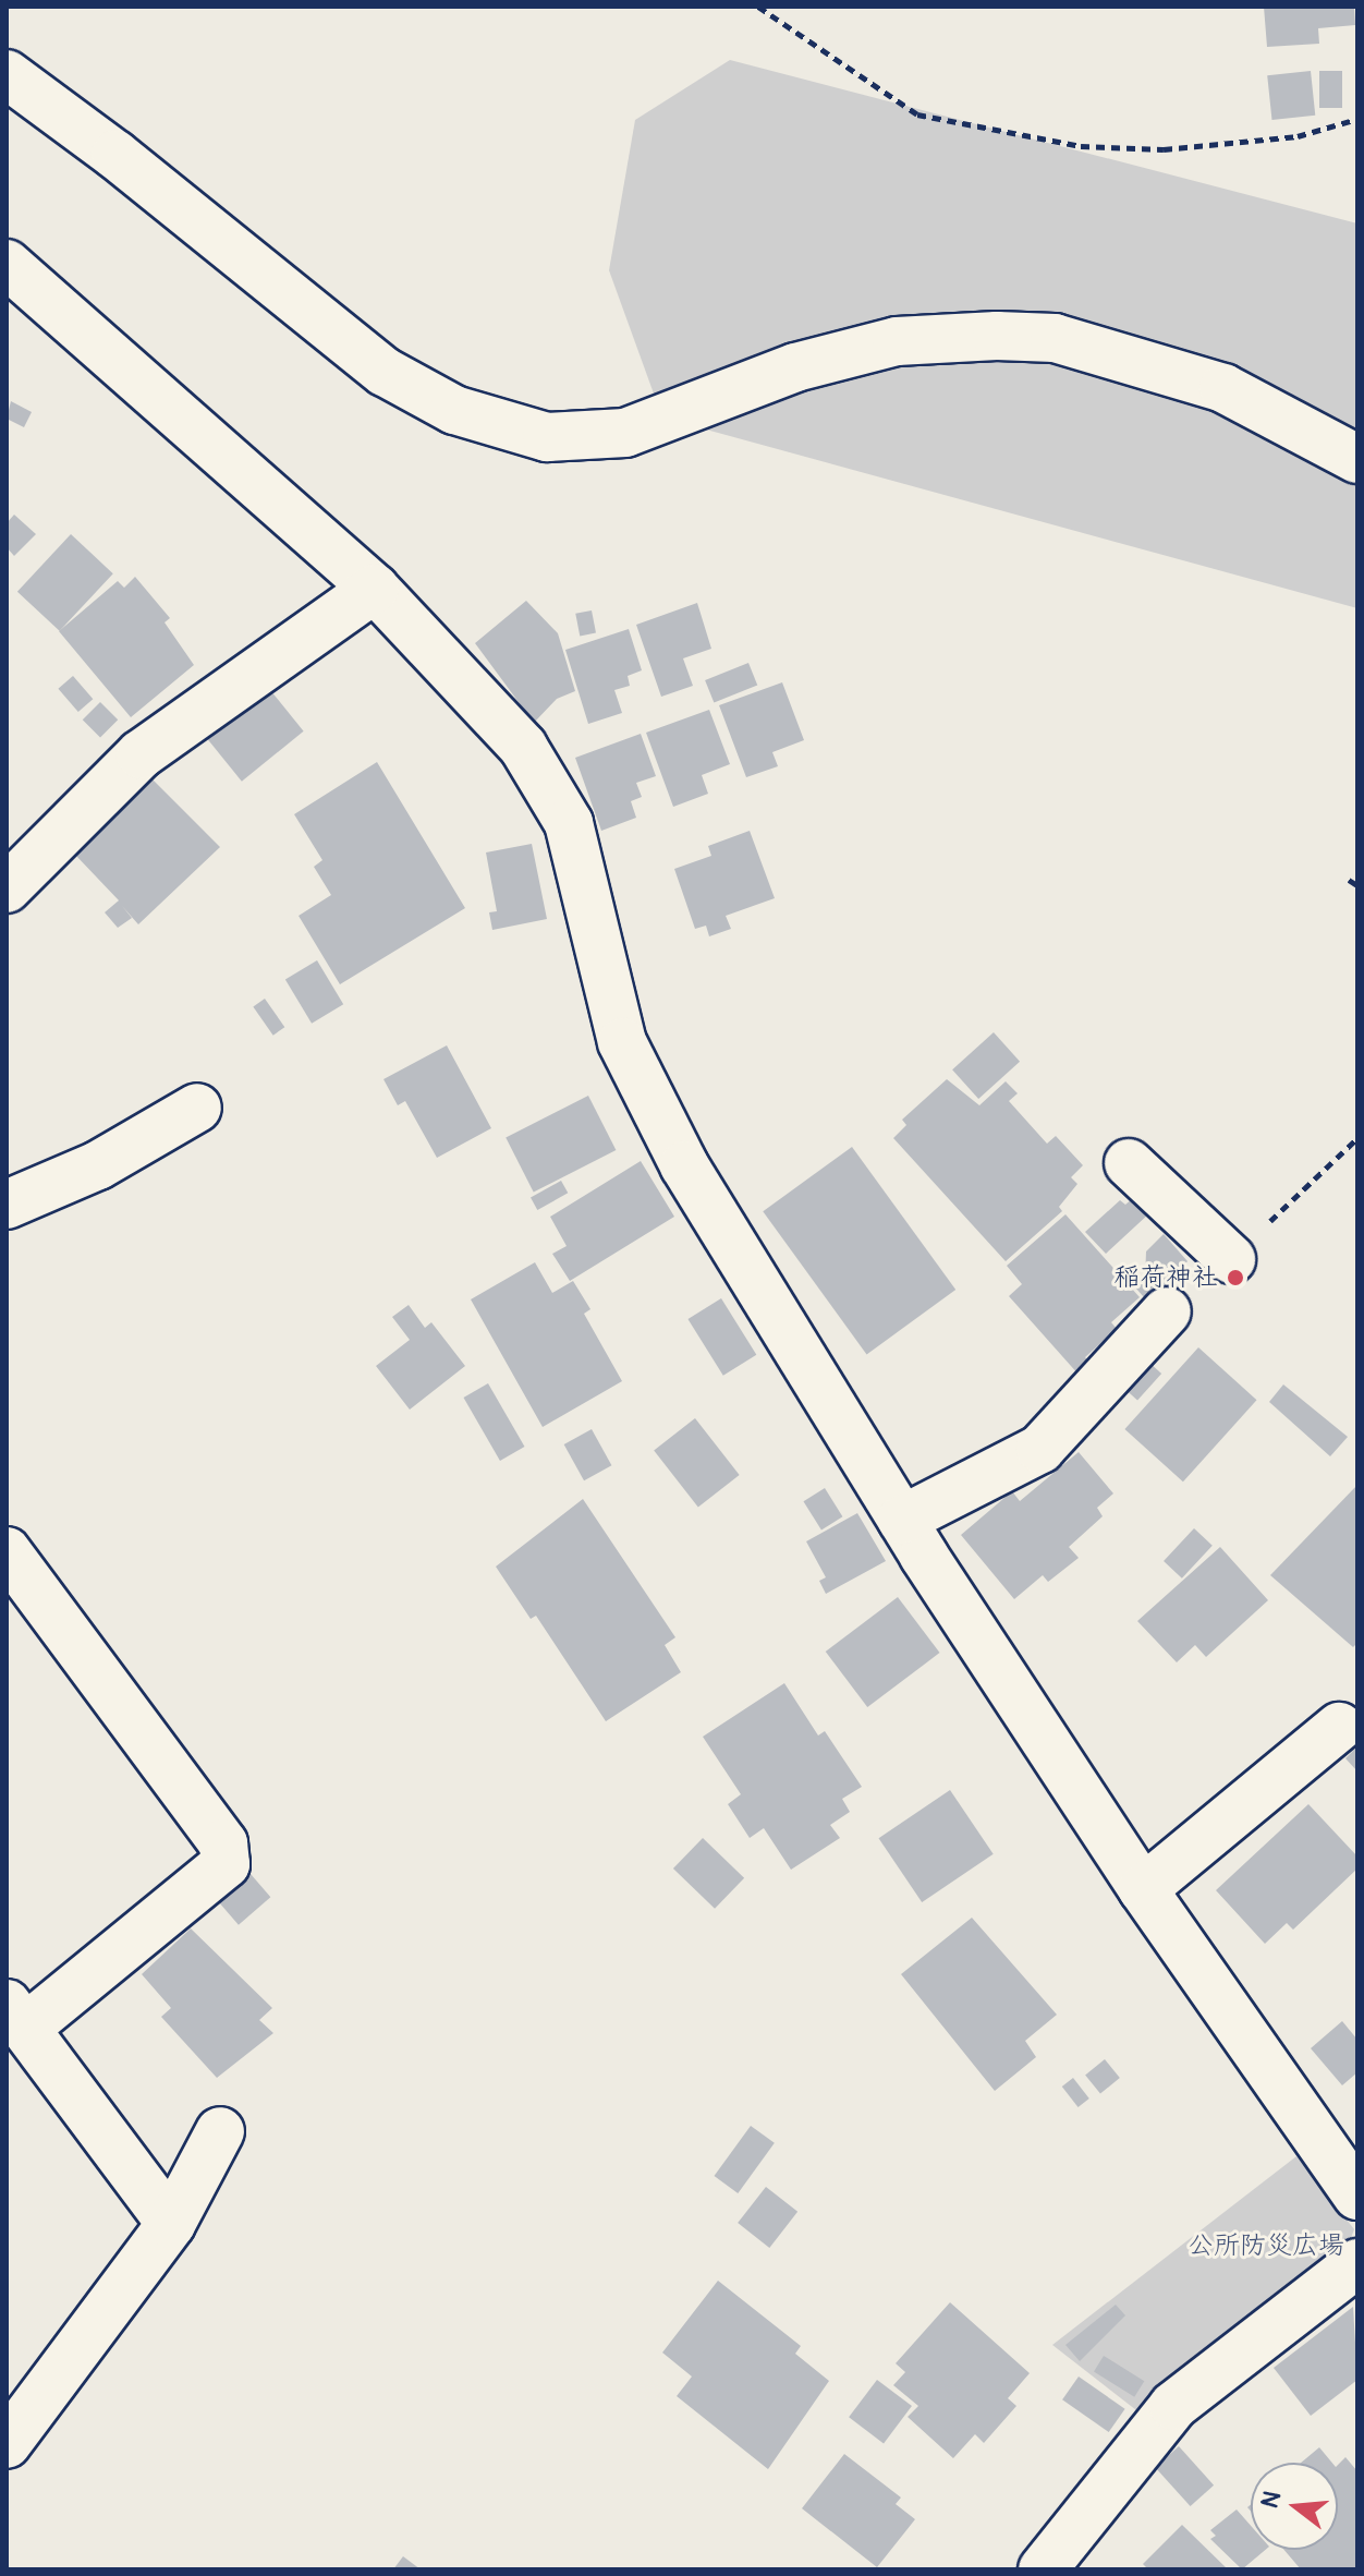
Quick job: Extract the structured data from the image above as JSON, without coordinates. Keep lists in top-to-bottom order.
{
  "parks": ["公所防災広場"],
  "places": ["稲荷神社"],
  "north": "left"
}
